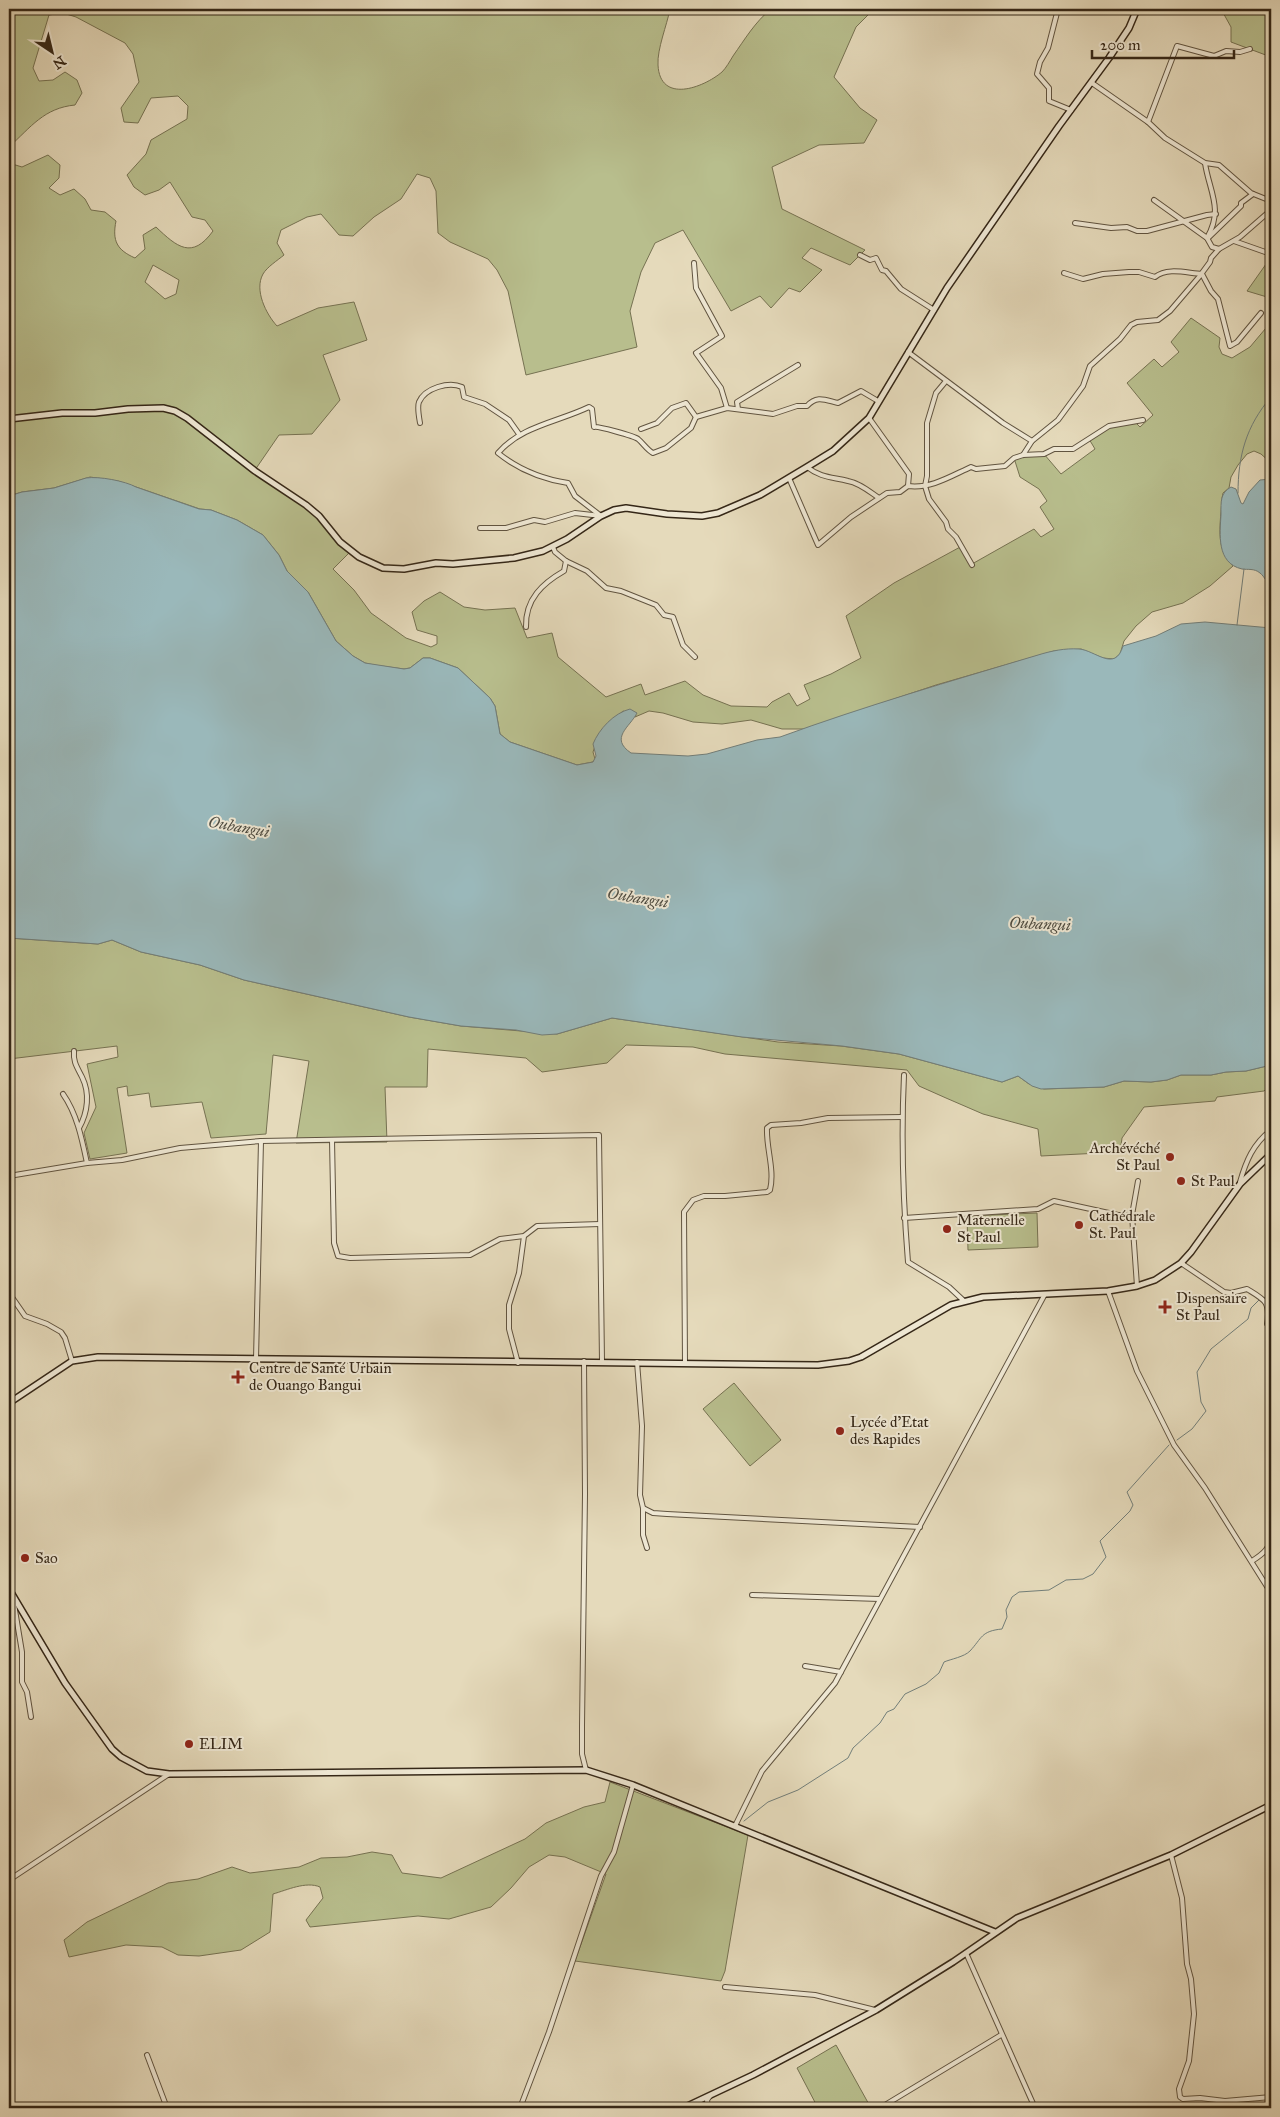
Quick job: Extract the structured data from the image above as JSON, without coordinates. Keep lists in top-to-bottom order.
{
  "water": ["Oubangui"],
  "places": {
    "other": [
      "Archévéché St Paul",
      "St Paul",
      "Cathédrale St. Paul",
      "Maternelle St Paul",
      "Lycée d'Etat des Rapides",
      "Sao",
      "ELIM"
    ],
    "health": ["Dispensaire St Paul", "Centre de Santé Urbain de Ouango Bangui"]
  },
  "scale_bar": "200 m",
  "north": "bottom right"
}
